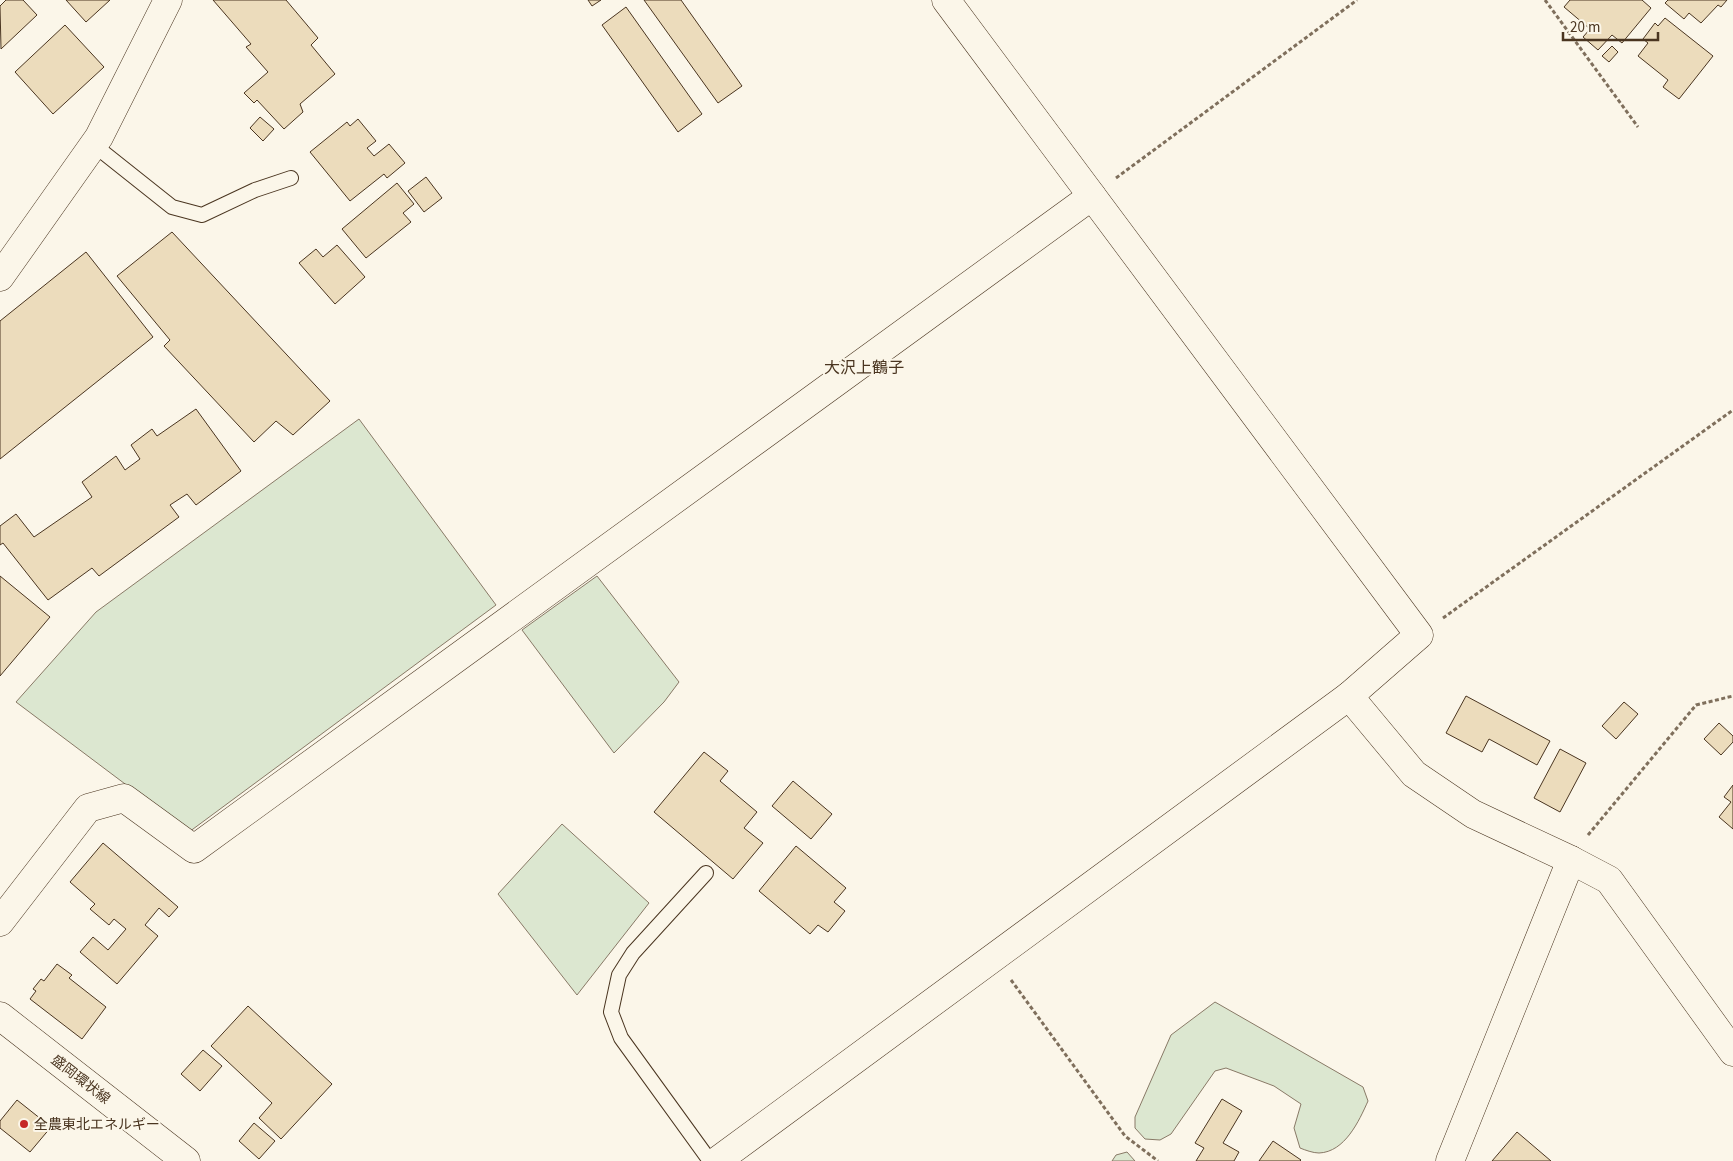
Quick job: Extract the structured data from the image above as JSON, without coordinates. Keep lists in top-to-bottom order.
{
  "streets": {
    "street": ["盛岡環状線"]
  },
  "districts": ["大沢上鶴子"],
  "places": ["全農東北エネルギー"],
  "scale_bar": "20 m"
}
